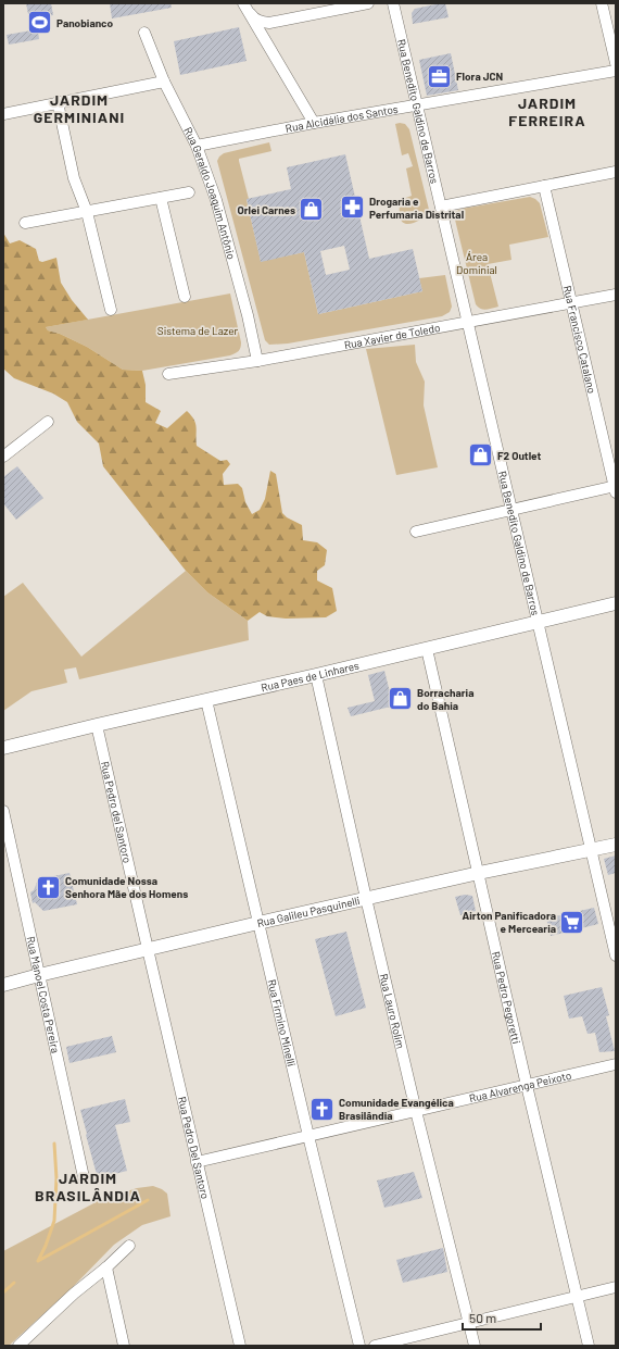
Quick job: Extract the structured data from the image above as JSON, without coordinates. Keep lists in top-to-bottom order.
{
  "streets": {
    "street": [
      "Rua Benedito Galdino de Barros",
      "Rua Alcidália dos Santos",
      "Rua Geraldo Joaquim Antônio",
      "Rua Xavier de Toledo",
      "Rua Francisco Catalano",
      "Rua Paes de Linhares",
      "Rua Pedro del Santoro",
      "Rua Galileu Pasquinelli",
      "Rua Manoel Costa Pereira",
      "Rua Pedro Pegoretti",
      "Rua Lauro Rolim",
      "Rua Firmino Minelli",
      "Rua Alvarenga Peixoto",
      "Rua Pedro Del Santoro"
    ]
  },
  "crossings": [
    ["Rua Benedito Galdino de Barros", "Rua Alcidália dos Santos"],
    ["Rua Benedito Galdino de Barros", "Rua Xavier de Toledo"],
    ["Rua Benedito Galdino de Barros", "Rua Paes de Linhares"],
    ["Rua Benedito Galdino de Barros", "Rua Galileu Pasquinelli"],
    ["Rua Alcidália dos Santos", "Rua Geraldo Joaquim Antônio"],
    ["Rua Geraldo Joaquim Antônio", "Rua Xavier de Toledo"],
    ["Rua Xavier de Toledo", "Rua Francisco Catalano"],
    ["Rua Paes de Linhares", "Rua Pedro del Santoro"],
    ["Rua Paes de Linhares", "Rua Pedro Pegoretti"],
    ["Rua Paes de Linhares", "Rua Lauro Rolim"],
    ["Rua Paes de Linhares", "Rua Firmino Minelli"],
    ["Rua Pedro del Santoro", "Rua Galileu Pasquinelli"],
    ["Rua Pedro del Santoro", "Rua Pedro Del Santoro"],
    ["Rua Galileu Pasquinelli", "Rua Manoel Costa Pereira"],
    ["Rua Galileu Pasquinelli", "Rua Pedro Pegoretti"],
    ["Rua Galileu Pasquinelli", "Rua Lauro Rolim"],
    ["Rua Galileu Pasquinelli", "Rua Firmino Minelli"],
    ["Rua Galileu Pasquinelli", "Rua Pedro Del Santoro"],
    ["Rua Pedro Pegoretti", "Rua Alvarenga Peixoto"],
    ["Rua Lauro Rolim", "Rua Alvarenga Peixoto"],
    ["Rua Firmino Minelli", "Rua Alvarenga Peixoto"],
    ["Rua Alvarenga Peixoto", "Rua Pedro Del Santoro"]
  ],
  "districts": ["JARDIM GERMINIANI", "JARDIM FERREIRA", "JARDIM BRASILÂNDIA"],
  "parks": ["Área Dominial", "Sistema de Lazer"],
  "places": {
    "sports": ["Panobianco"],
    "office": ["Flora JCN"],
    "pharmacy": ["Drogaria e Perfumaria Distrital"],
    "shop": ["Orlei Carnes", "F2 Outlet", "Borracharia do Bahia"],
    "church": ["Comunidade Nossa Senhora Mãe dos Homens", "Comunidade Evangélica Brasilândia"],
    "supermarket": ["Airton Panificadora e Mercearia"]
  },
  "scale_bar": "50 m"
}
